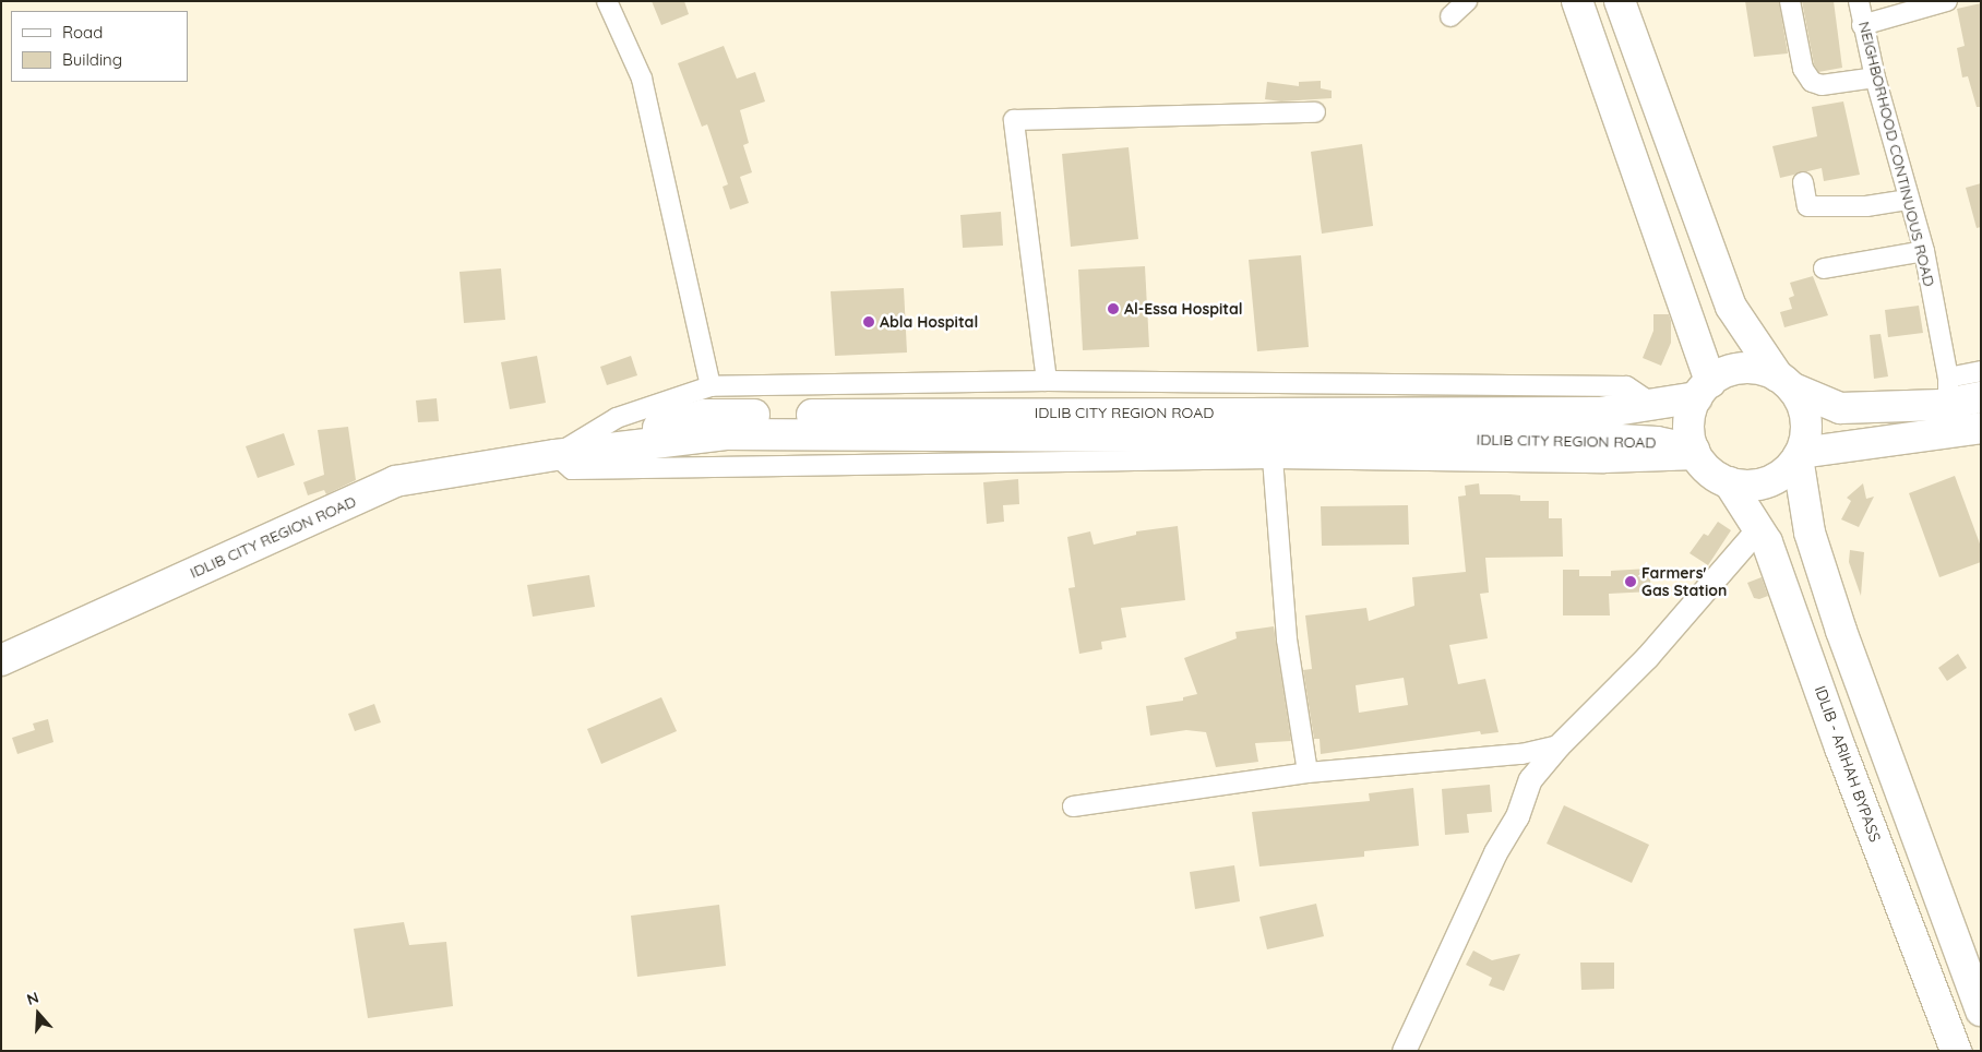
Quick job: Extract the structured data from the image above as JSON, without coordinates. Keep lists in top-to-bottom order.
{
  "streets": {
    "main road": ["IDLIB CITY REGION ROAD", "IDLIB - ARIHAH BYPASS"],
    "street": ["NEIGHBORHOOD CONTINUOUS ROAD"]
  },
  "crossings": [
    ["IDLIB CITY REGION ROAD", "IDLIB - ARIHAH BYPASS"]
  ],
  "places": ["Al-Essa Hospital", "Abla Hospital", "Farmers' Gas Station"],
  "legend": ["Road", "Building"],
  "north": "top"
}
